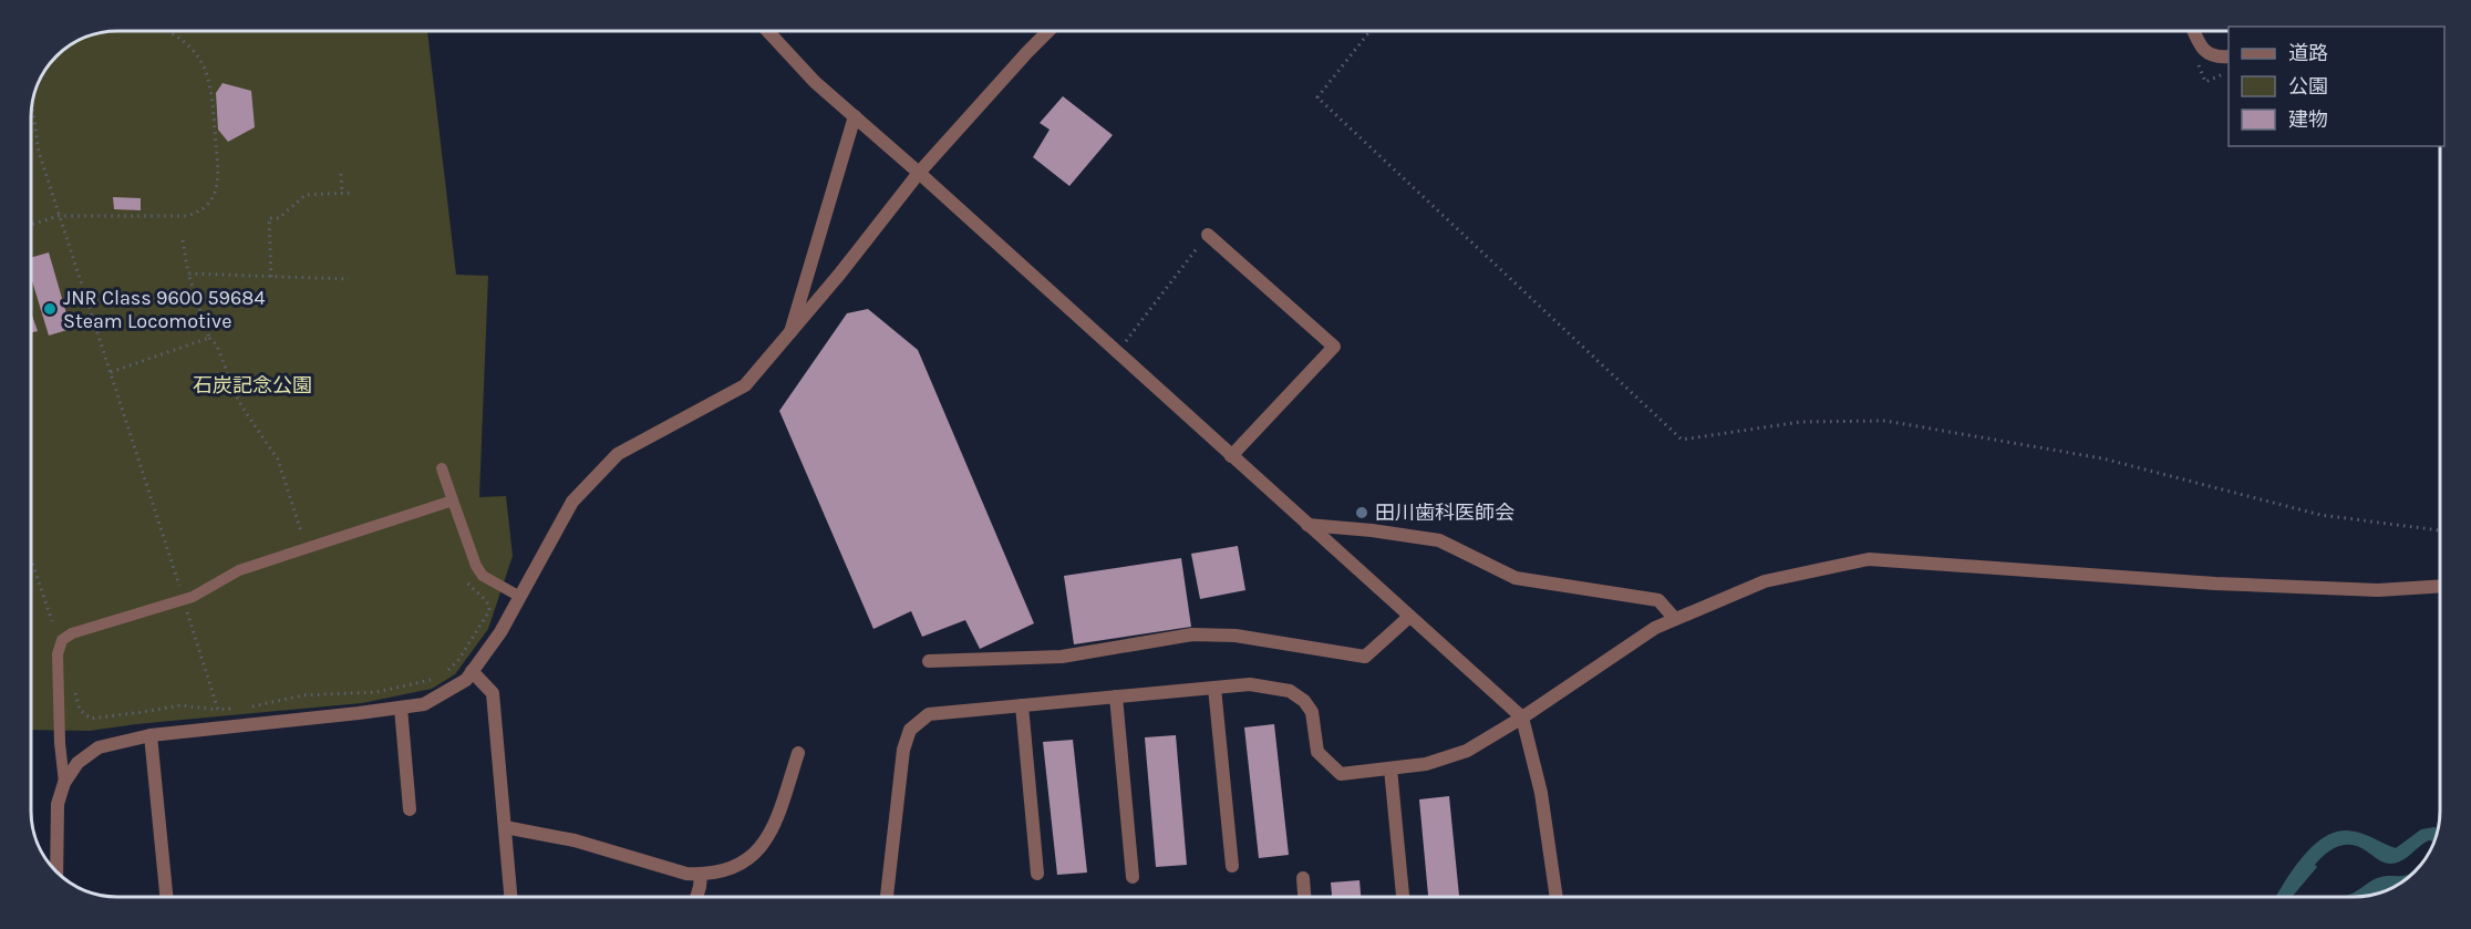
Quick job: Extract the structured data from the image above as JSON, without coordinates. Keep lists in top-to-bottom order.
{
  "parks": ["石炭記念公園"],
  "places": ["JNR Class 9600 59684 Steam Locomotive", "田川歯科医師会"],
  "legend": ["道路", "公園", "建物"]
}
